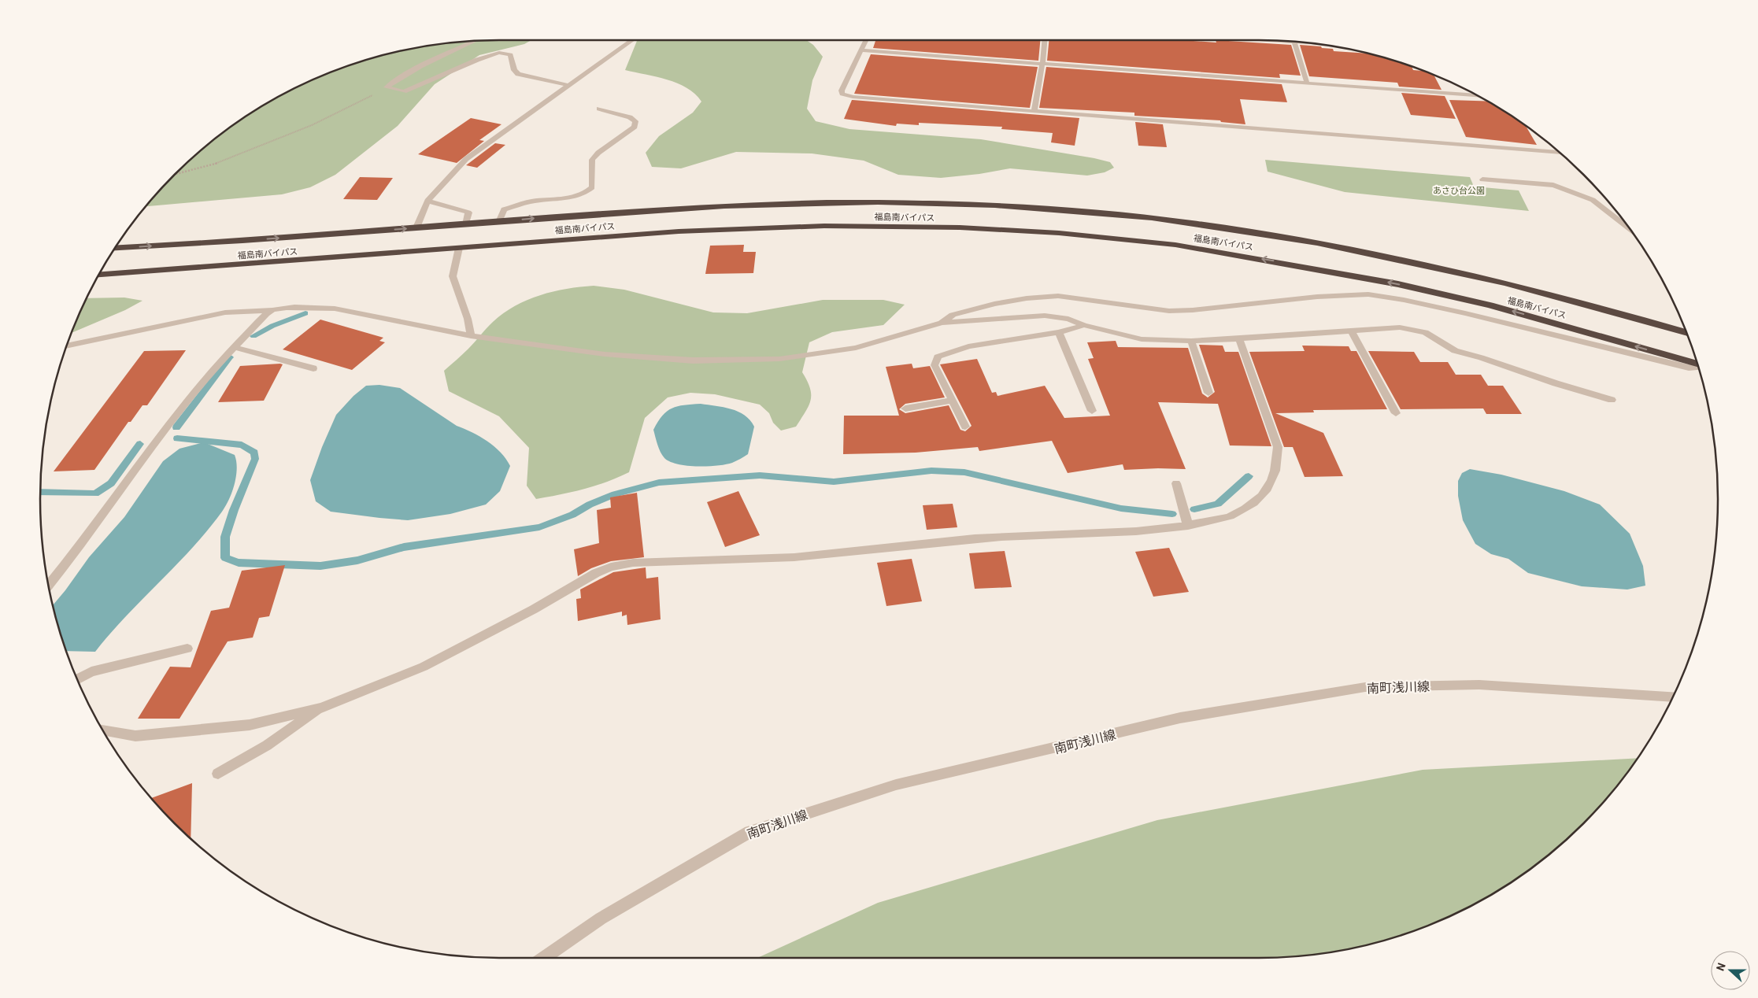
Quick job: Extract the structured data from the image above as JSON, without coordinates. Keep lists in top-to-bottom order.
{
  "streets": {
    "highway": ["福島南バイパス"],
    "street": ["南町浅川線"]
  },
  "parks": ["あさひ台公園"],
  "north": "left"
}
